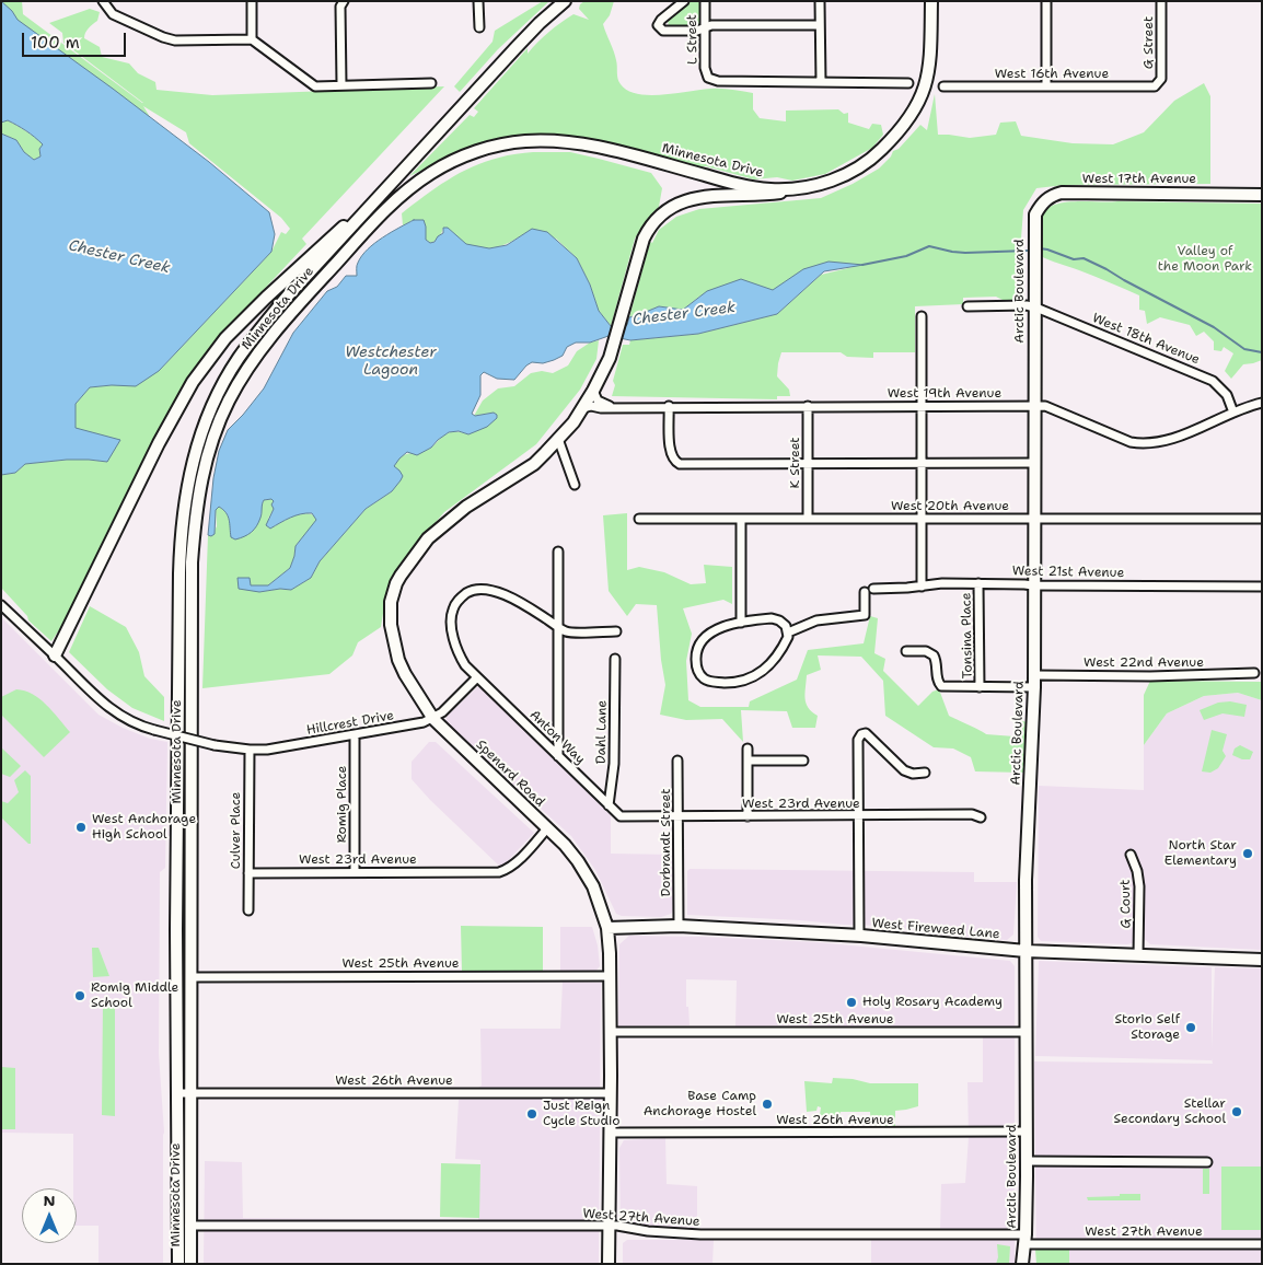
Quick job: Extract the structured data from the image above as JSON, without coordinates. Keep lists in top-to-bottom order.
{
  "streets": {
    "main road": [
      "Minnesota Drive",
      "West 17th Avenue",
      "Arctic Boulevard",
      "Spenard Road",
      "West Fireweed Lane"
    ],
    "street": [
      "L Street",
      "G Street",
      "West 16th Avenue",
      "West 18th Avenue",
      "West 19th Avenue",
      "K Street",
      "West 20th Avenue",
      "West 21st Avenue",
      "Tonsina Place",
      "West 22nd Avenue",
      "Hillcrest Drive",
      "Dahl Lane",
      "Anton Way",
      "Romig Place",
      "West 23rd Avenue",
      "Culver Place",
      "Dorbrandt Street",
      "G Court",
      "West 25th Avenue",
      "West 26th Avenue",
      "West 27th Avenue"
    ]
  },
  "crossings": [
    ["G Street", "West 16th Avenue"],
    ["Minnesota Drive", "Spenard Road"],
    ["Minnesota Drive", "West 25th Avenue"],
    ["Minnesota Drive", "West 26th Avenue"],
    ["Minnesota Drive", "West 27th Avenue"],
    ["West 17th Avenue", "Arctic Boulevard"],
    ["Arctic Boulevard", "West 18th Avenue"],
    ["Arctic Boulevard", "West 19th Avenue"],
    ["Arctic Boulevard", "West 20th Avenue"],
    ["Arctic Boulevard", "West 21st Avenue"],
    ["Arctic Boulevard", "West 22nd Avenue"],
    ["Arctic Boulevard", "West Fireweed Lane"],
    ["Arctic Boulevard", "West 25th Avenue"],
    ["Arctic Boulevard", "West 26th Avenue"],
    ["Arctic Boulevard", "West 27th Avenue"],
    ["West 18th Avenue", "West 19th Avenue"],
    ["West 19th Avenue", "K Street"],
    ["West 19th Avenue", "Spenard Road"],
    ["K Street", "West 20th Avenue"],
    ["West 21st Avenue", "Tonsina Place"],
    ["Hillcrest Drive", "Anton Way"],
    ["Hillcrest Drive", "Spenard Road"],
    ["Hillcrest Drive", "Romig Place"],
    ["Hillcrest Drive", "Culver Place"],
    ["Dahl Lane", "Anton Way"],
    ["Anton Way", "West 23rd Avenue"],
    ["Spenard Road", "West 23rd Avenue"],
    ["Spenard Road", "West Fireweed Lane"],
    ["Spenard Road", "West 25th Avenue"],
    ["Spenard Road", "West 26th Avenue"],
    ["Spenard Road", "West 27th Avenue"],
    ["Romig Place", "West 23rd Avenue"],
    ["West 23rd Avenue", "Culver Place"],
    ["West 23rd Avenue", "Dorbrandt Street"],
    ["Dorbrandt Street", "West Fireweed Lane"],
    ["G Court", "West Fireweed Lane"]
  ],
  "water": ["Chester Creek", "Westchester Lagoon"],
  "parks": ["Valley of the Moon Park"],
  "places": [
    "West Anchorage High School",
    "North Star Elementary",
    "Romig Middle School",
    "Holy Rosary Academy",
    "Storio Self Storage",
    "Base Camp Anchorage Hostel",
    "Stellar Secondary School",
    "Just Reign Cycle Studio"
  ],
  "scale_bar": "100 m",
  "north": "top"
}
